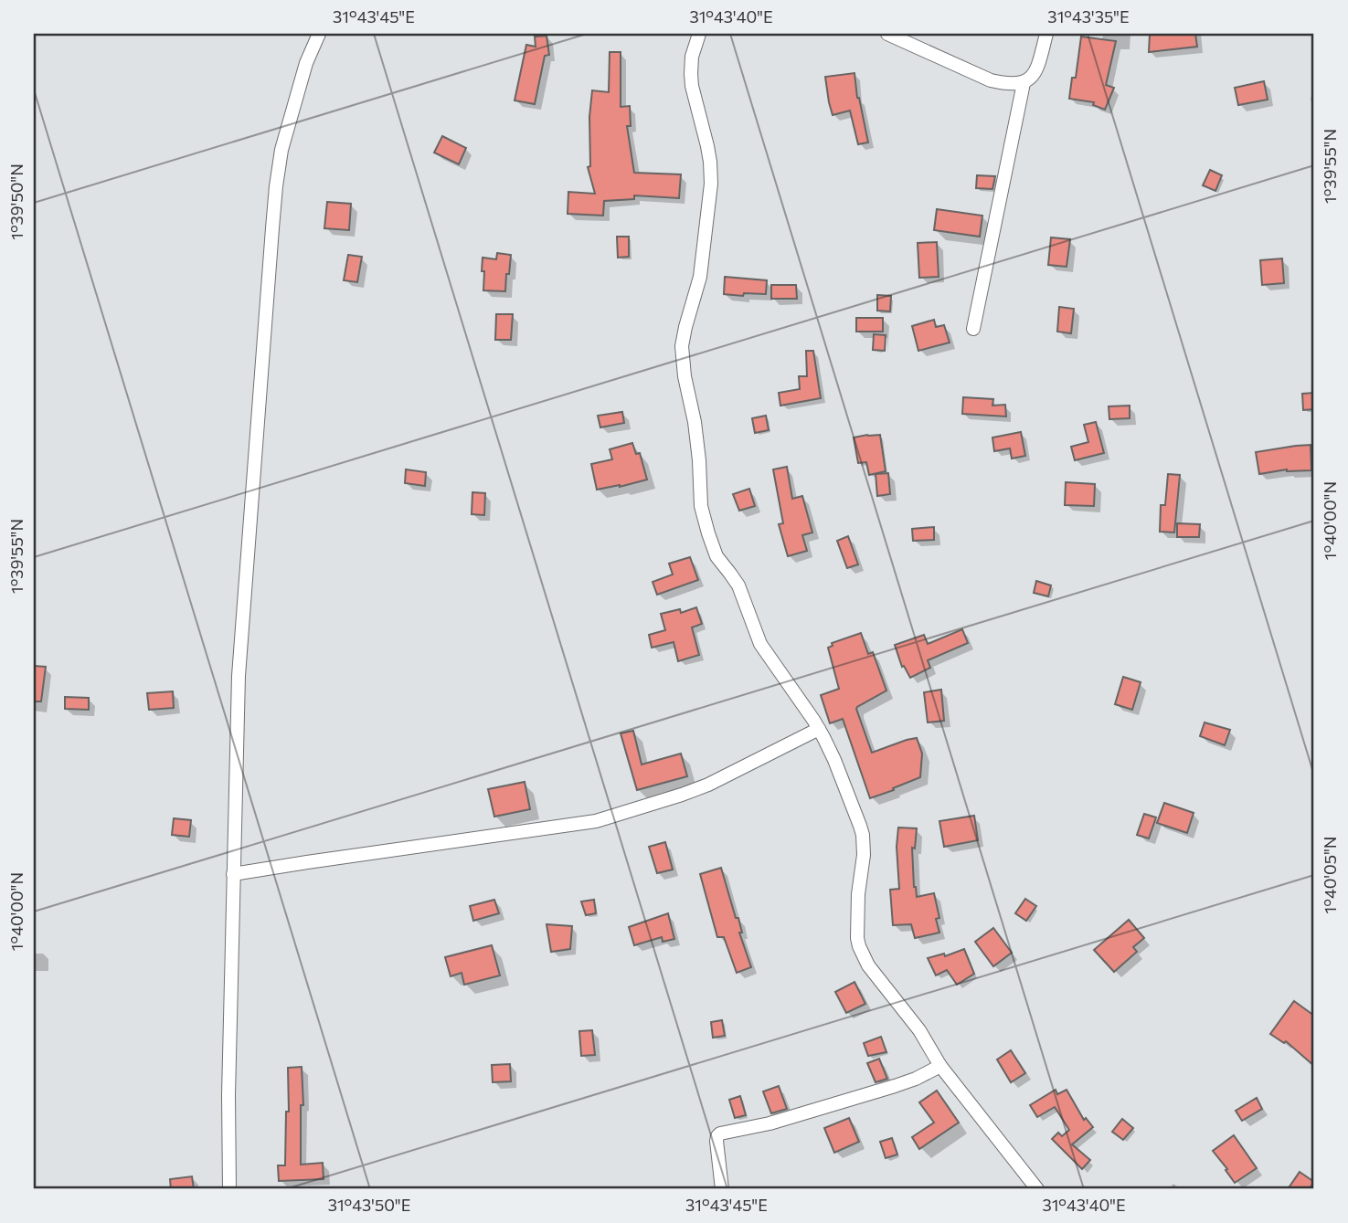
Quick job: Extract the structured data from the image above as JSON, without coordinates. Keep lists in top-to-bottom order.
{
  "coordinates": [
    "31°43'45\"E",
    "31°43'40\"E",
    "31°43'35\"E",
    "1°39'55\"N",
    "1°39'50\"N",
    "1°40'00\"N",
    "1°40'05\"N",
    "31°43'50\"E"
  ]
}
